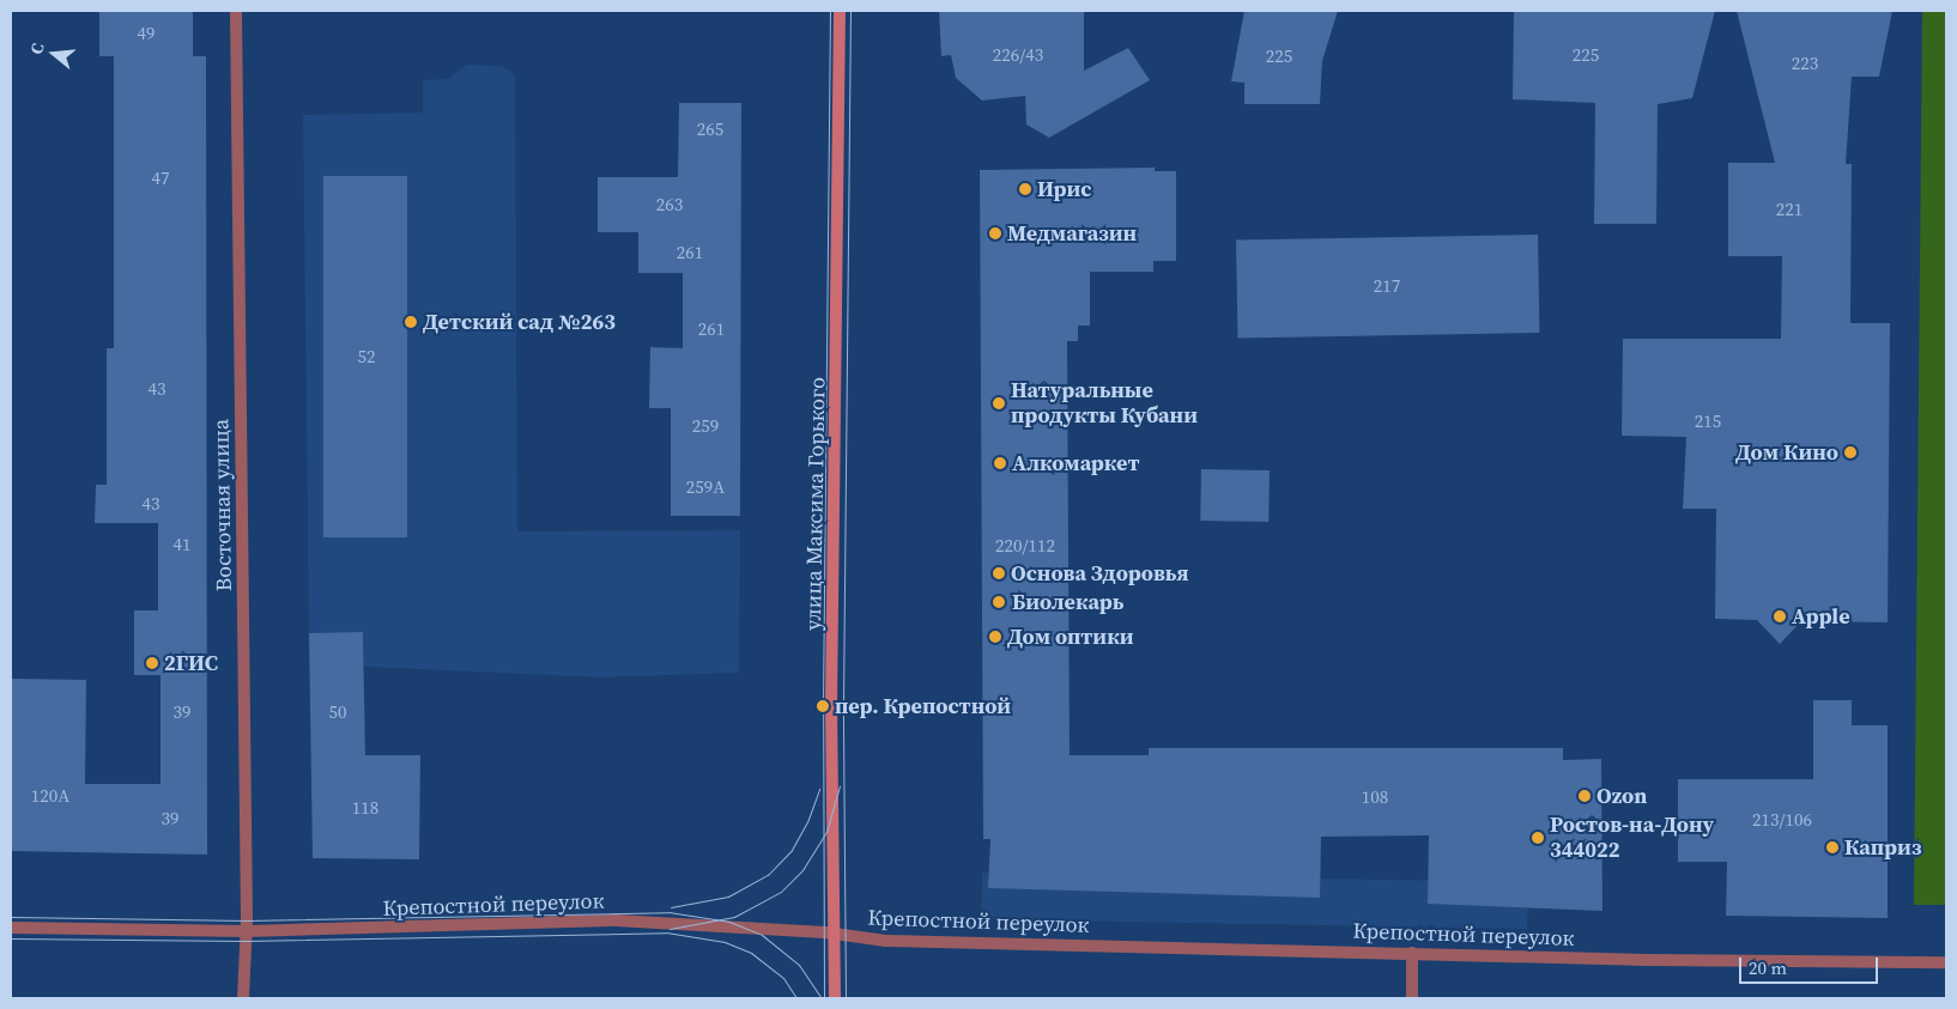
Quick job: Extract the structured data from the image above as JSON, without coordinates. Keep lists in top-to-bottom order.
{
  "streets": {
    "main road": ["улица Максима Горького"],
    "street": ["Восточная улица", "Крепостной переулок"]
  },
  "crossings": [
    ["улица Максима Горького", "Крепостной переулок"],
    ["Восточная улица", "Крепостной переулок"]
  ],
  "places": [
    "Ирис",
    "Медмагазин",
    "Детский сад №263",
    "Натуральные продукты Кубани",
    "Дом Кино",
    "Алкомаркет",
    "Основа Здоровья",
    "Биолекарь",
    "Apple",
    "Дом оптики",
    "2ГИС",
    "пер. Крепостной",
    "Ozon",
    "Ростов-на-Дону 344022",
    "Каприз"
  ],
  "house_numbers": [
    "49",
    "226/43",
    "225",
    "225",
    "223",
    "265",
    "47",
    "263",
    "221",
    "261",
    "217",
    "261",
    "52",
    "43",
    "215",
    "259",
    "259А",
    "43",
    "41",
    "220/112",
    "39",
    "50",
    "120А",
    "108",
    "118",
    "39",
    "213/106"
  ],
  "scale_bar": "20 m",
  "north": "left"
}
